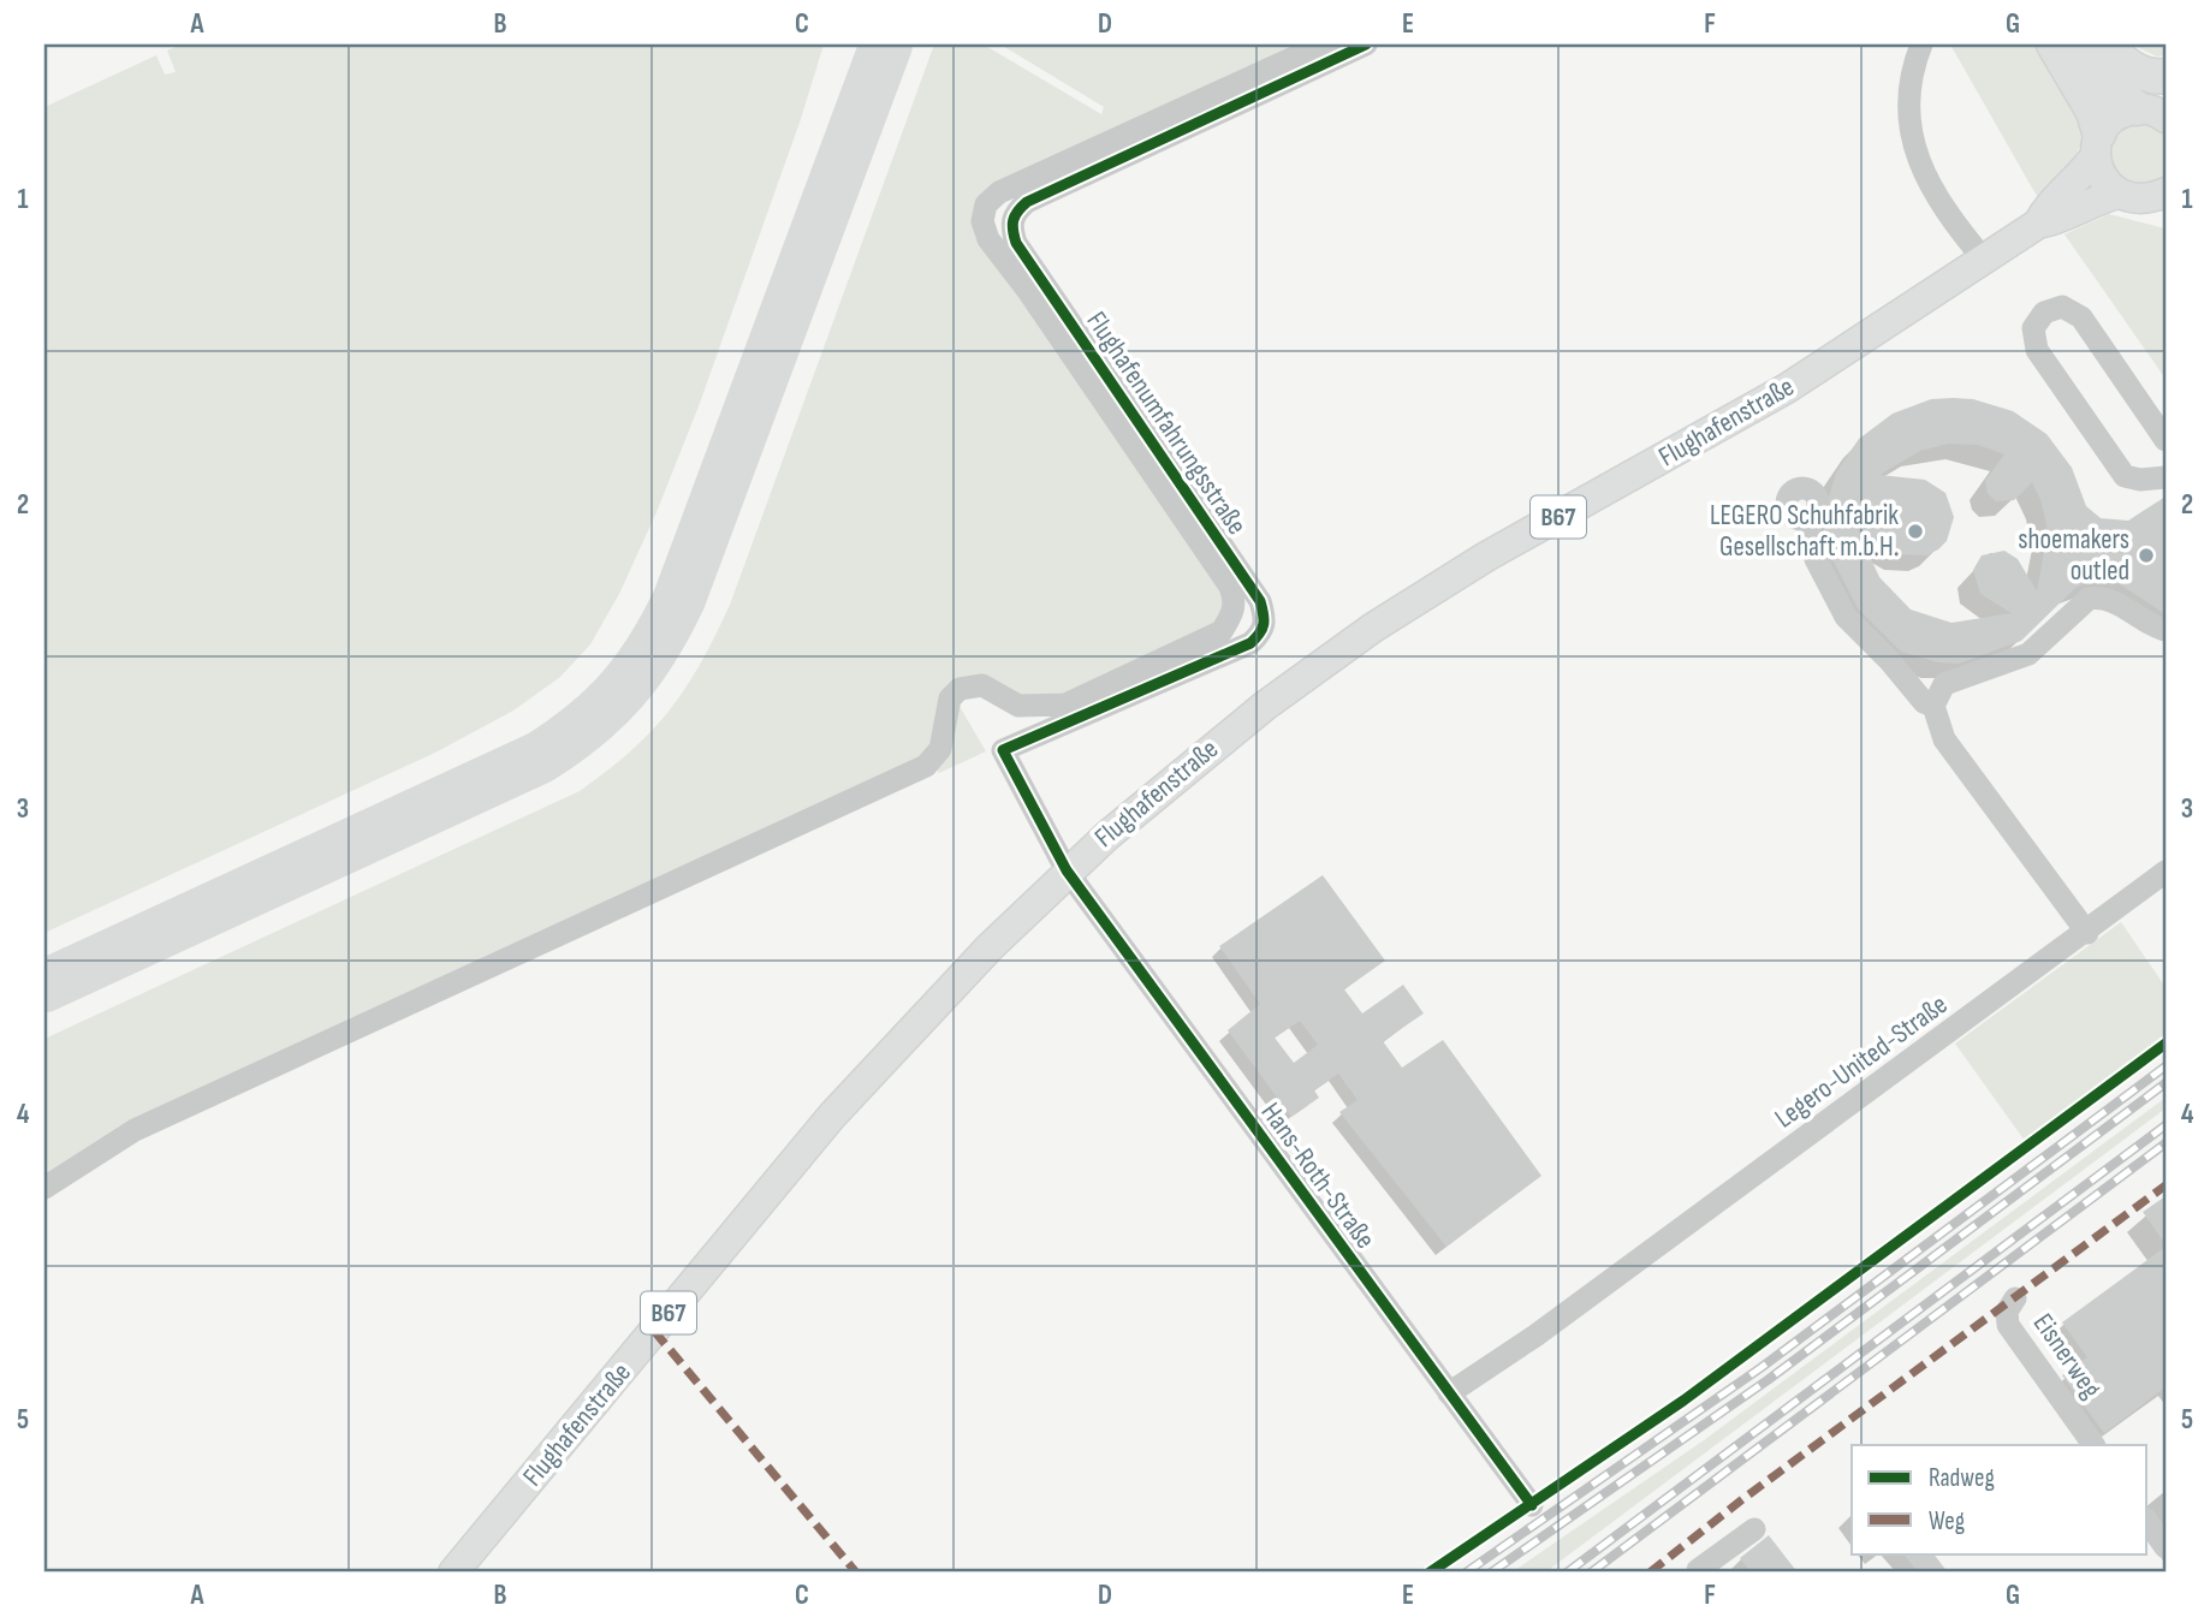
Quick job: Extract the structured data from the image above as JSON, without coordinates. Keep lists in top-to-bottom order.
{
  "streets": {
    "main road": ["Flughafenstraße", "B67"],
    "street": [
      "Flughafenumfahrungsstraße",
      "Legero-United-Straße",
      "Hans-Roth-Straße",
      "Eisnerweg"
    ]
  },
  "crossings": [
    ["Flughafenstraße", "Flughafenumfahrungsstraße"],
    ["Flughafenstraße", "Hans-Roth-Straße"],
    ["Flughafenumfahrungsstraße", "Hans-Roth-Straße"],
    ["Legero-United-Straße", "Hans-Roth-Straße"]
  ],
  "places": ["LEGERO Schuhfabrik Gesellschaft m.b.H.", "shoemakers outled"],
  "legend": ["Radweg", "Weg"],
  "grid": {
    "columns": [
      "A",
      "B",
      "C",
      "D",
      "E",
      "F",
      "G"
    ],
    "rows": [
      "1",
      "2",
      "3",
      "4",
      "5"
    ]
  }
}
